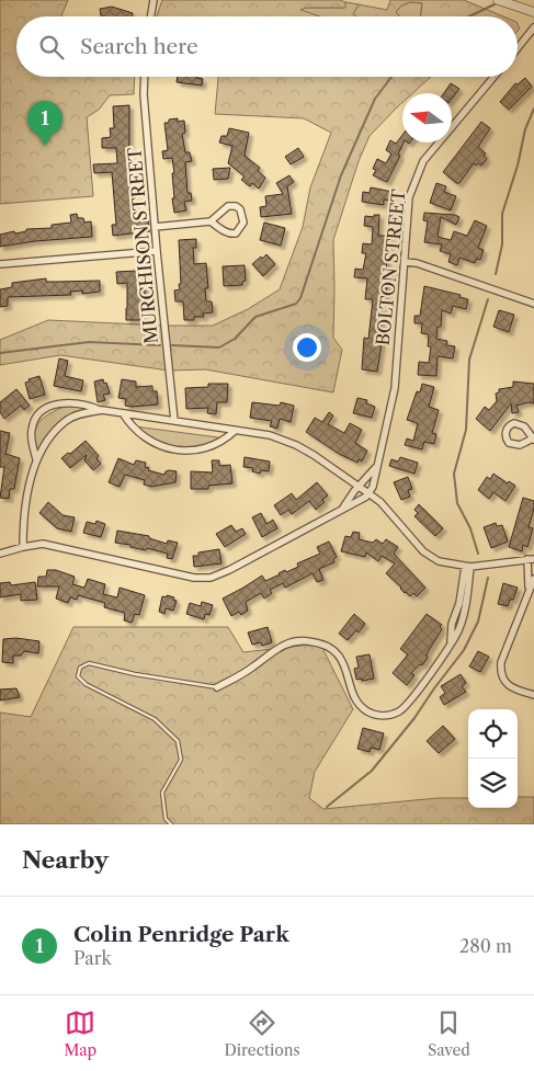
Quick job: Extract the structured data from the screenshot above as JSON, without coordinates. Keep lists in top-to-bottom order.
{
  "streets": {
    "street": ["MURCHISON STREET", "BOLTON STREET"]
  },
  "north": "left",
  "page": {
    "search": "Search here",
    "pins": "1",
    "heading": "Nearby",
    "list": [
      {
        "mark": "1",
        "name": "Colin Penridge Park",
        "note": "Park",
        "value": "280 m"
      }
    ],
    "nav": ["Map", "Directions", "Saved"]
  }
}
